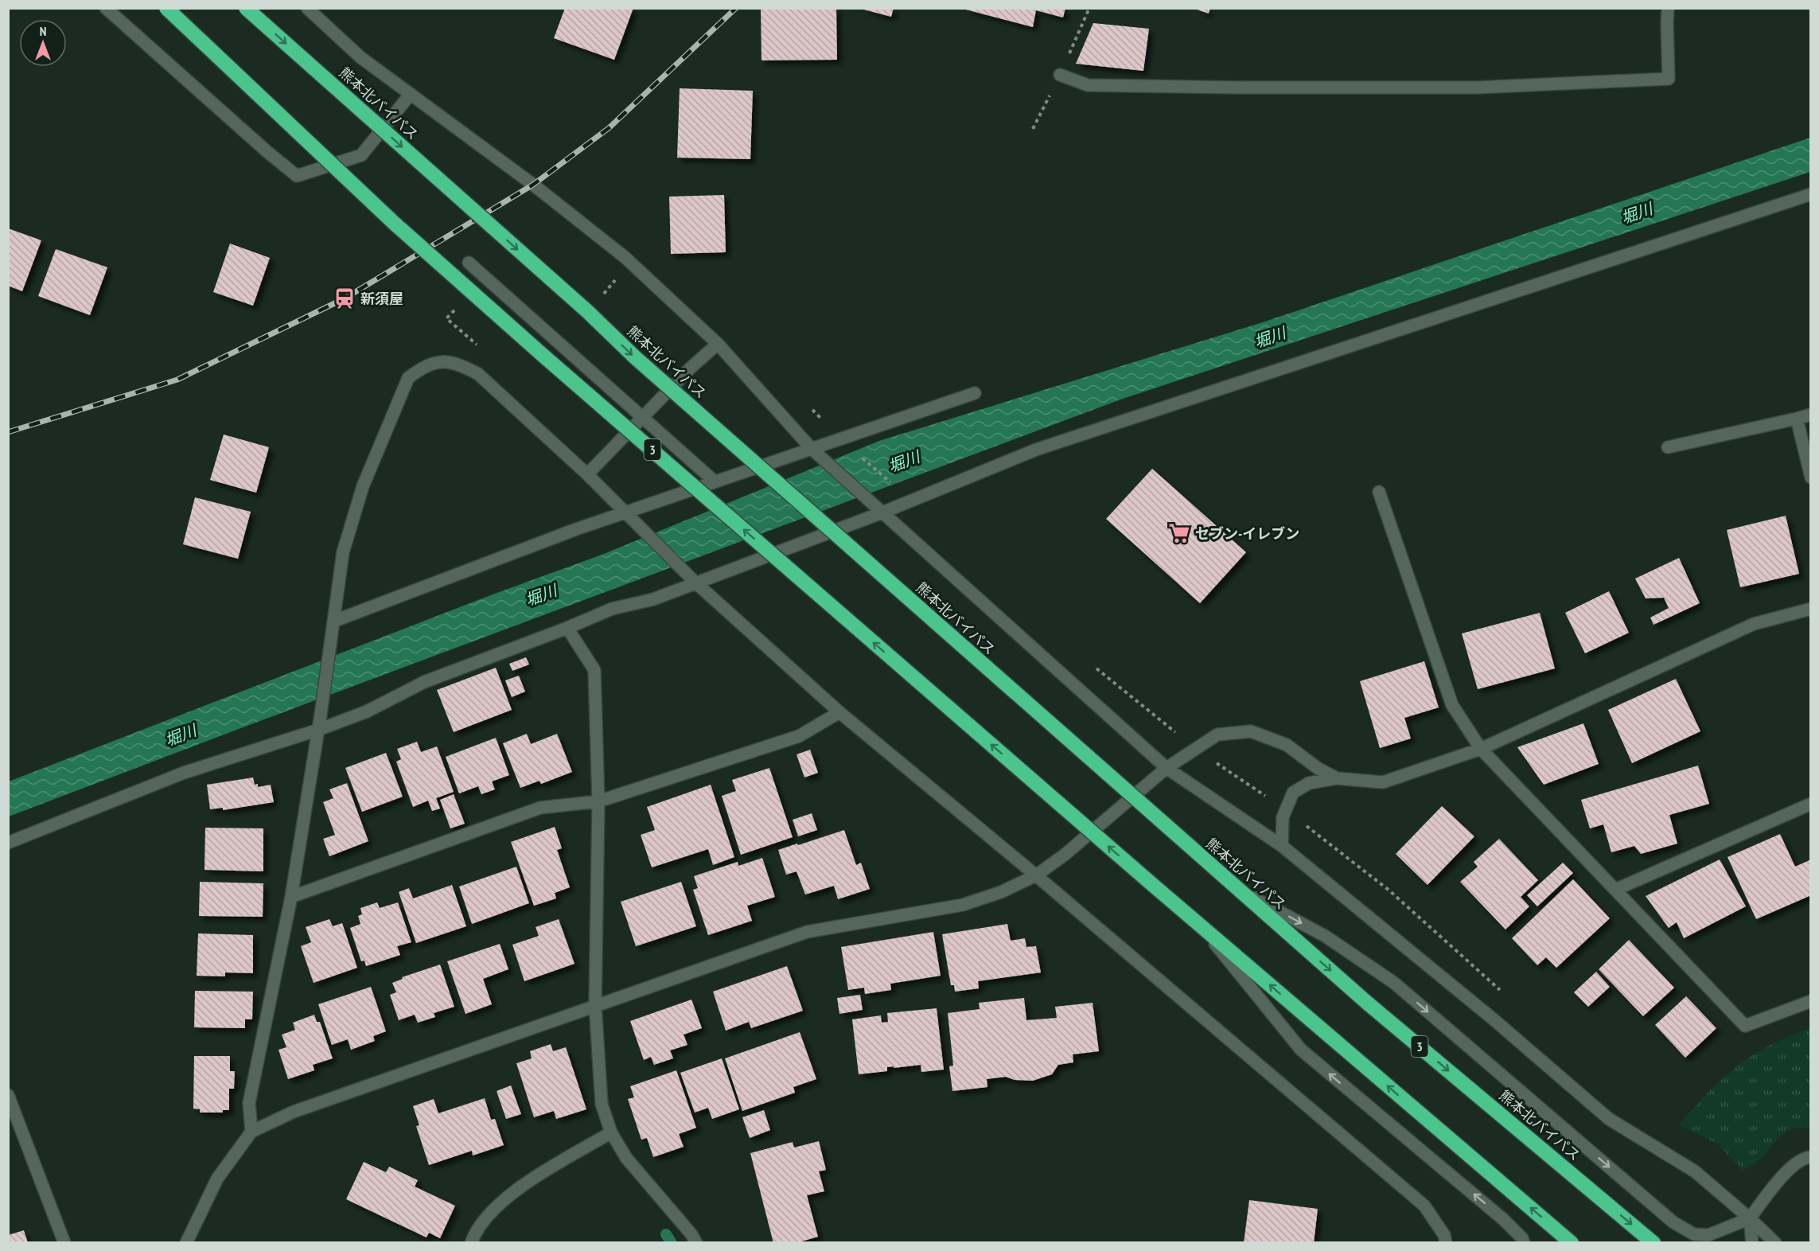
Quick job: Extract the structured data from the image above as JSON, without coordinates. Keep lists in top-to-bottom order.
{
  "streets": {
    "highway": ["熊本北バイパス", "3"]
  },
  "water": ["堀川"],
  "places": {
    "station": ["新須屋"],
    "supermarket": ["セブン-イレブン"]
  },
  "north": "top"
}
